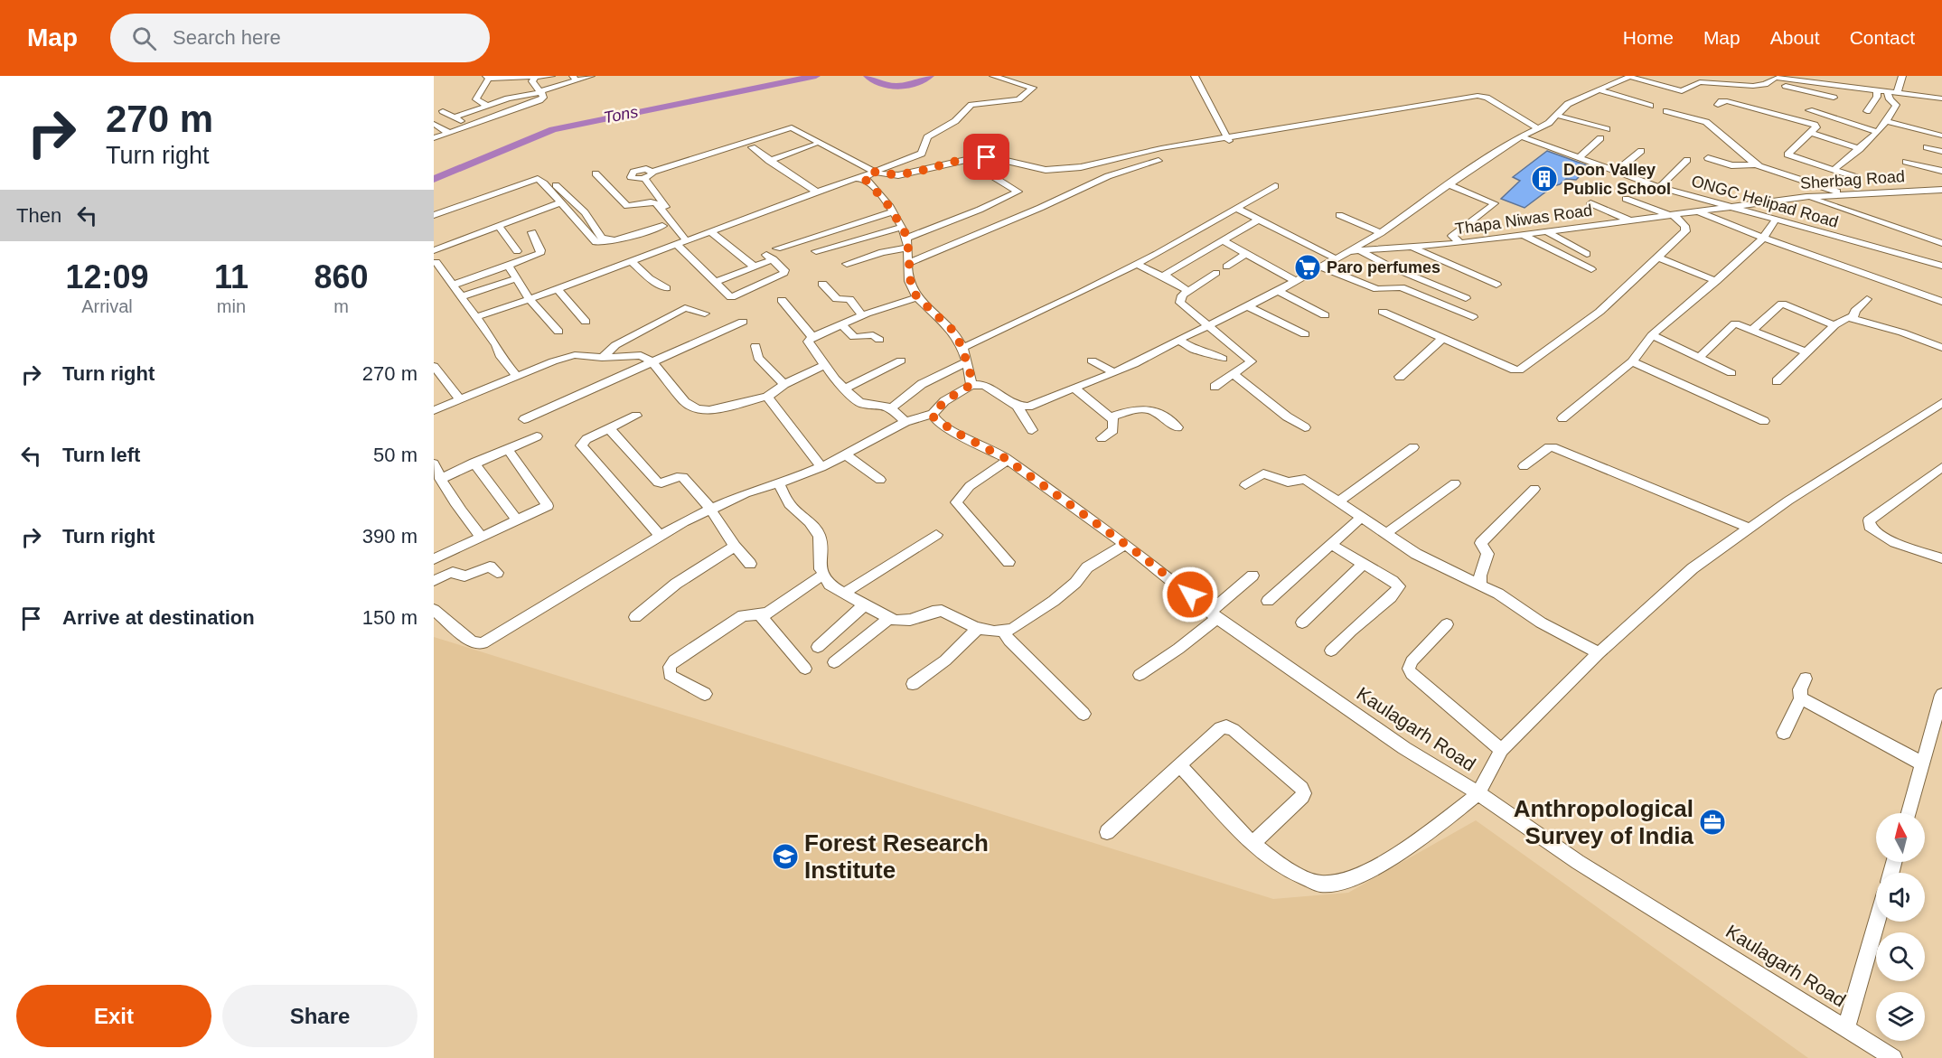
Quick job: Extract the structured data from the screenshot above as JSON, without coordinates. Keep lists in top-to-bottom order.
{
  "streets": {
    "street": [
      "Sherbag Road",
      "ONGC Helipad Road",
      "Thapa Niwas Road",
      "Kaulagarh Road"
    ]
  },
  "crossings": [
    ["Sherbag Road", "ONGC Helipad Road"],
    ["Sherbag Road", "Thapa Niwas Road"],
    ["ONGC Helipad Road", "Thapa Niwas Road"]
  ],
  "water": ["Tons"],
  "places": {
    "building": ["Doon Valley Public School"],
    "supermarket": ["Paro perfumes"],
    "office": ["Anthropological Survey of India"],
    "school or university": ["Forest Research Institute"]
  },
  "north": "top",
  "page": {
    "header": "Map",
    "search": "Search here",
    "nav": [
      "Home",
      "Map",
      "About",
      "Contact"
    ],
    "turn": ["270 m", "Turn right"],
    "then": "Then",
    "eta": [
      "12:09",
      "Arrival",
      "11",
      "min",
      "860",
      "m"
    ],
    "list": [
      {
        "name": "Turn right",
        "value": "270 m"
      },
      {
        "name": "Turn left",
        "value": "50 m"
      },
      {
        "name": "Turn right",
        "value": "390 m"
      },
      {
        "name": "Arrive at destination",
        "value": "150 m"
      }
    ],
    "buttons": ["Exit", "Share"]
  }
}
